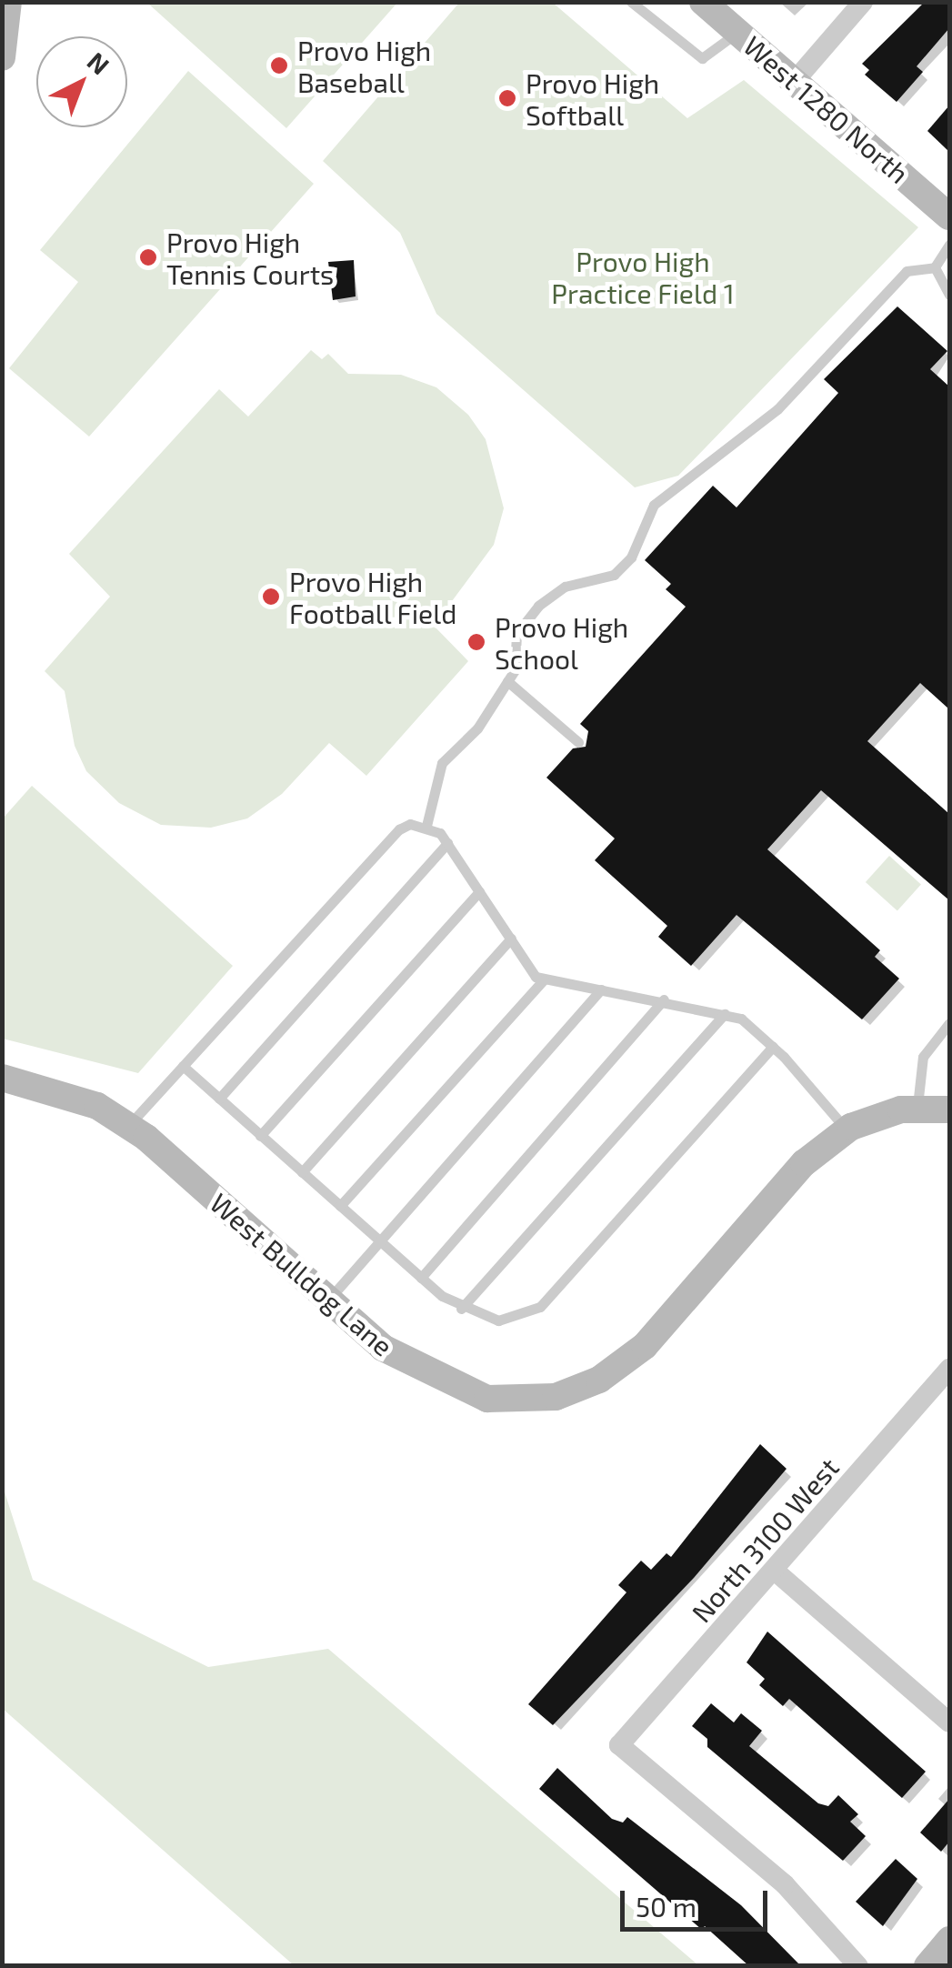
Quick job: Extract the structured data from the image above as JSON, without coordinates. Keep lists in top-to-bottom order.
{
  "streets": {
    "street": ["West 1280 North", "West Bulldog Lane", "North 3100 West"]
  },
  "parks": ["Provo High Practice Field 1"],
  "places": [
    "Provo High Baseball",
    "Provo High Softball",
    "Provo High Tennis Courts",
    "Provo High Football Field",
    "Provo High School"
  ],
  "scale_bar": "50 m",
  "north": "top right"
}
